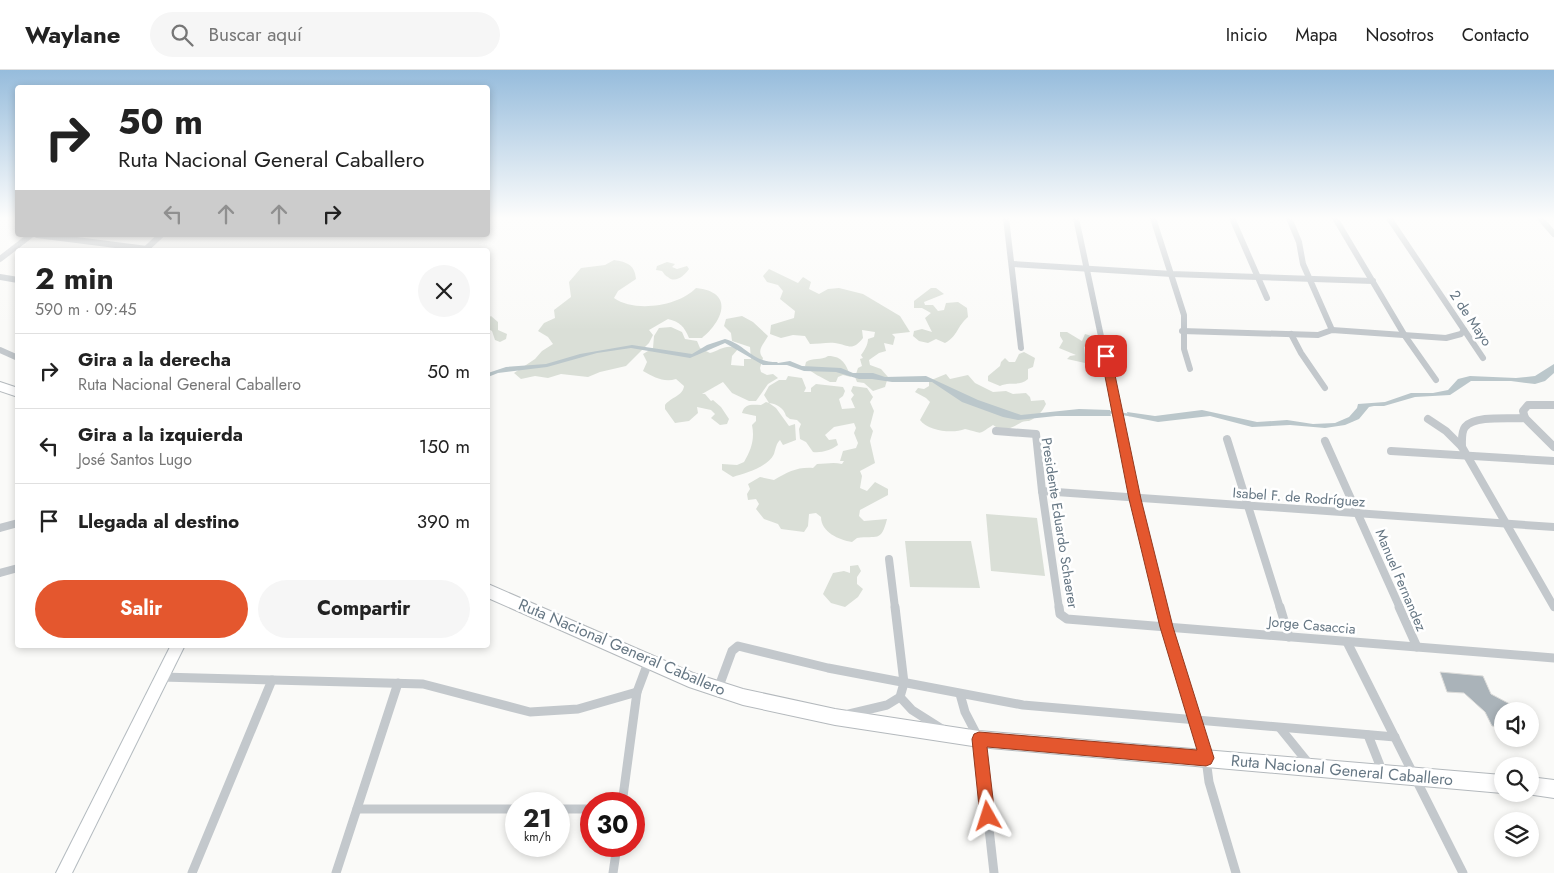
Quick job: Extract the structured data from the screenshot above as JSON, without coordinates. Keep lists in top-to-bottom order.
{
  "streets": {
    "highway": ["Ruta Nacional General Caballero"],
    "street": [
      "2 de Mayo",
      "Isabel F. de Rodríguez",
      "Presidente Eduardo Schaerer",
      "Manuel Fernandez",
      "Jorge Casaccia"
    ]
  },
  "crossings": [
    ["Isabel F. de Rodríguez", "Presidente Eduardo Schaerer"],
    ["Isabel F. de Rodríguez", "Manuel Fernandez"],
    ["Presidente Eduardo Schaerer", "Jorge Casaccia"],
    ["Manuel Fernandez", "Jorge Casaccia"]
  ],
  "page": {
    "header": "Waylane",
    "search": "Buscar aquí",
    "nav": [
      "Inicio",
      "Mapa",
      "Nosotros",
      "Contacto"
    ],
    "turn": ["50 m", "Ruta Nacional General Caballero"],
    "heading": ["2 min", "590 m · 09:45"],
    "list": [
      {
        "name": "Gira a la derecha",
        "note": "Ruta Nacional General Caballero",
        "value": "50 m"
      },
      {
        "name": "Gira a la izquierda",
        "note": "José Santos Lugo",
        "value": "150 m"
      },
      {
        "name": "Llegada al destino",
        "value": "390 m"
      }
    ],
    "buttons": ["Salir", "Compartir"],
    "speed": "21 km/h",
    "limit": "30"
  }
}
